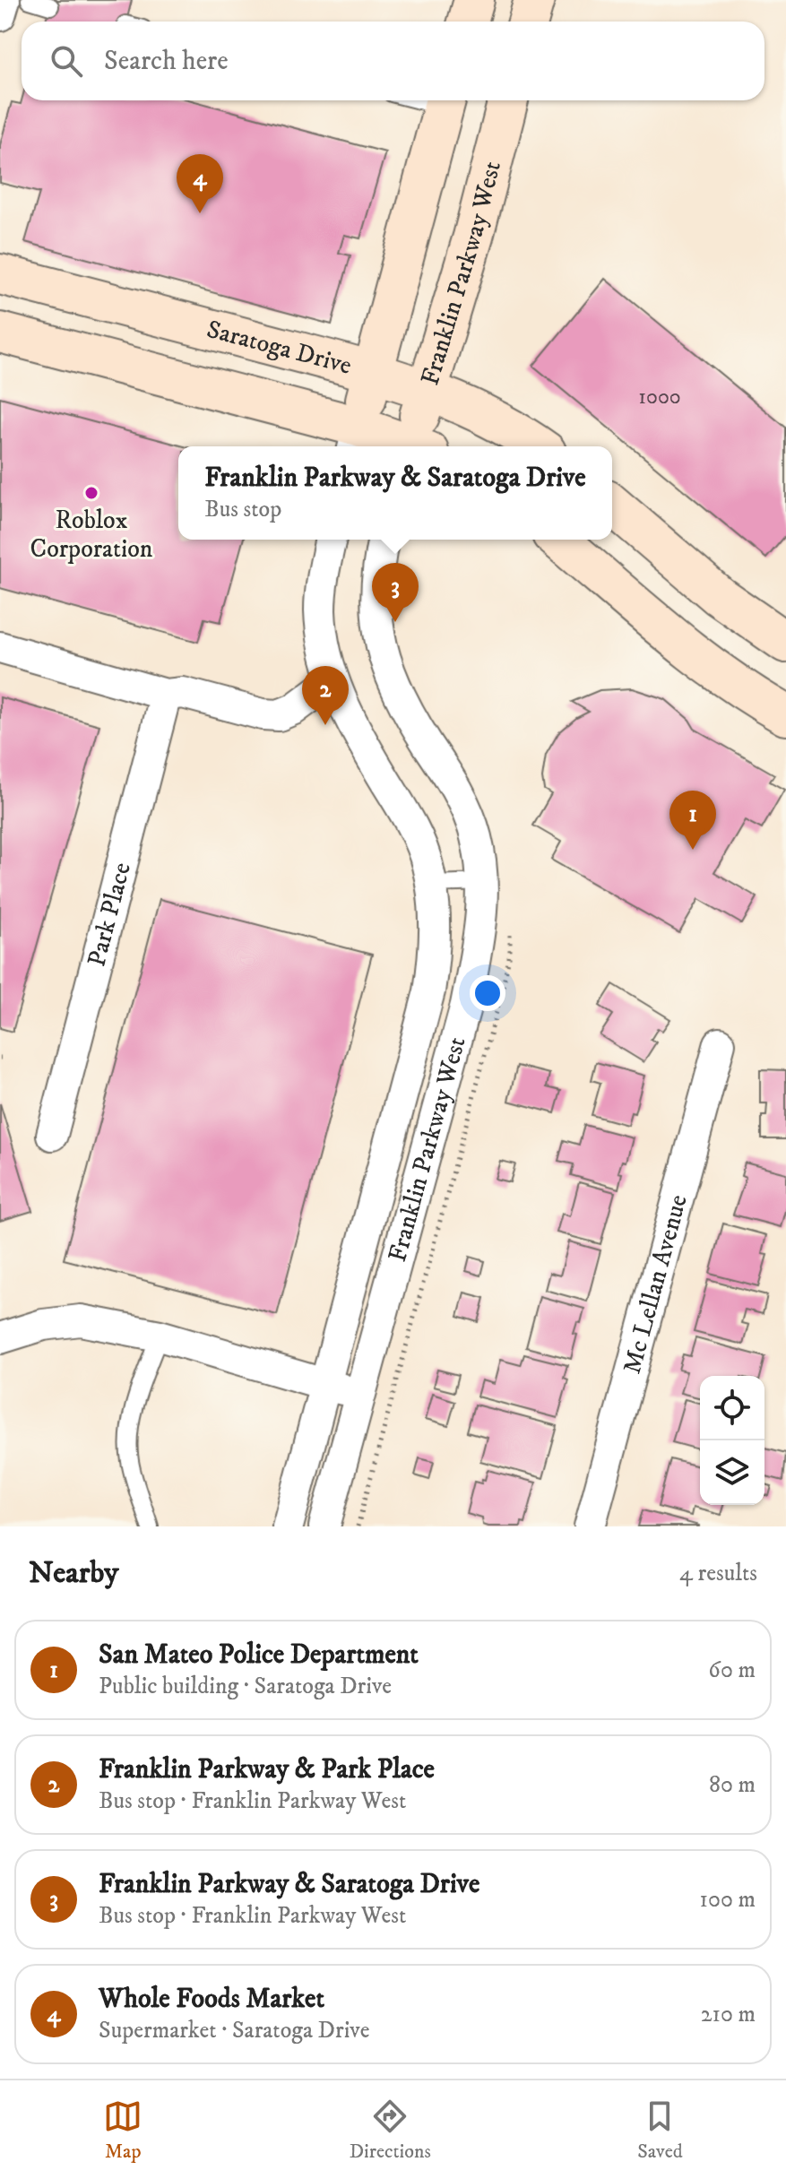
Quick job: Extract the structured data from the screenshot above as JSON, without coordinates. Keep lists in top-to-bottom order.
{
  "streets": {
    "main road": ["Franklin Parkway West", "Saratoga Drive"],
    "street": ["Park Place", "Mc Lellan Avenue"]
  },
  "crossings": [
    ["Franklin Parkway West", "Saratoga Drive"]
  ],
  "places": ["Roblox Corporation"],
  "house_numbers": ["1000"],
  "page": {
    "search": "Search here",
    "pins": [
      "4",
      "3",
      "2",
      "1"
    ],
    "popup": ["Franklin Parkway & Saratoga Drive", "Bus stop"],
    "heading": ["Nearby", "4 results"],
    "list": [
      {
        "mark": "1",
        "name": "San Mateo Police Department",
        "note": "Public building · Saratoga Drive",
        "value": "60 m"
      },
      {
        "mark": "2",
        "name": "Franklin Parkway & Park Place",
        "note": "Bus stop · Franklin Parkway West",
        "value": "80 m"
      },
      {
        "mark": "3",
        "name": "Franklin Parkway & Saratoga Drive",
        "note": "Bus stop · Franklin Parkway West",
        "value": "100 m"
      },
      {
        "mark": "4",
        "name": "Whole Foods Market",
        "note": "Supermarket · Saratoga Drive",
        "value": "210 m"
      }
    ],
    "nav": ["Map", "Directions", "Saved"]
  }
}
